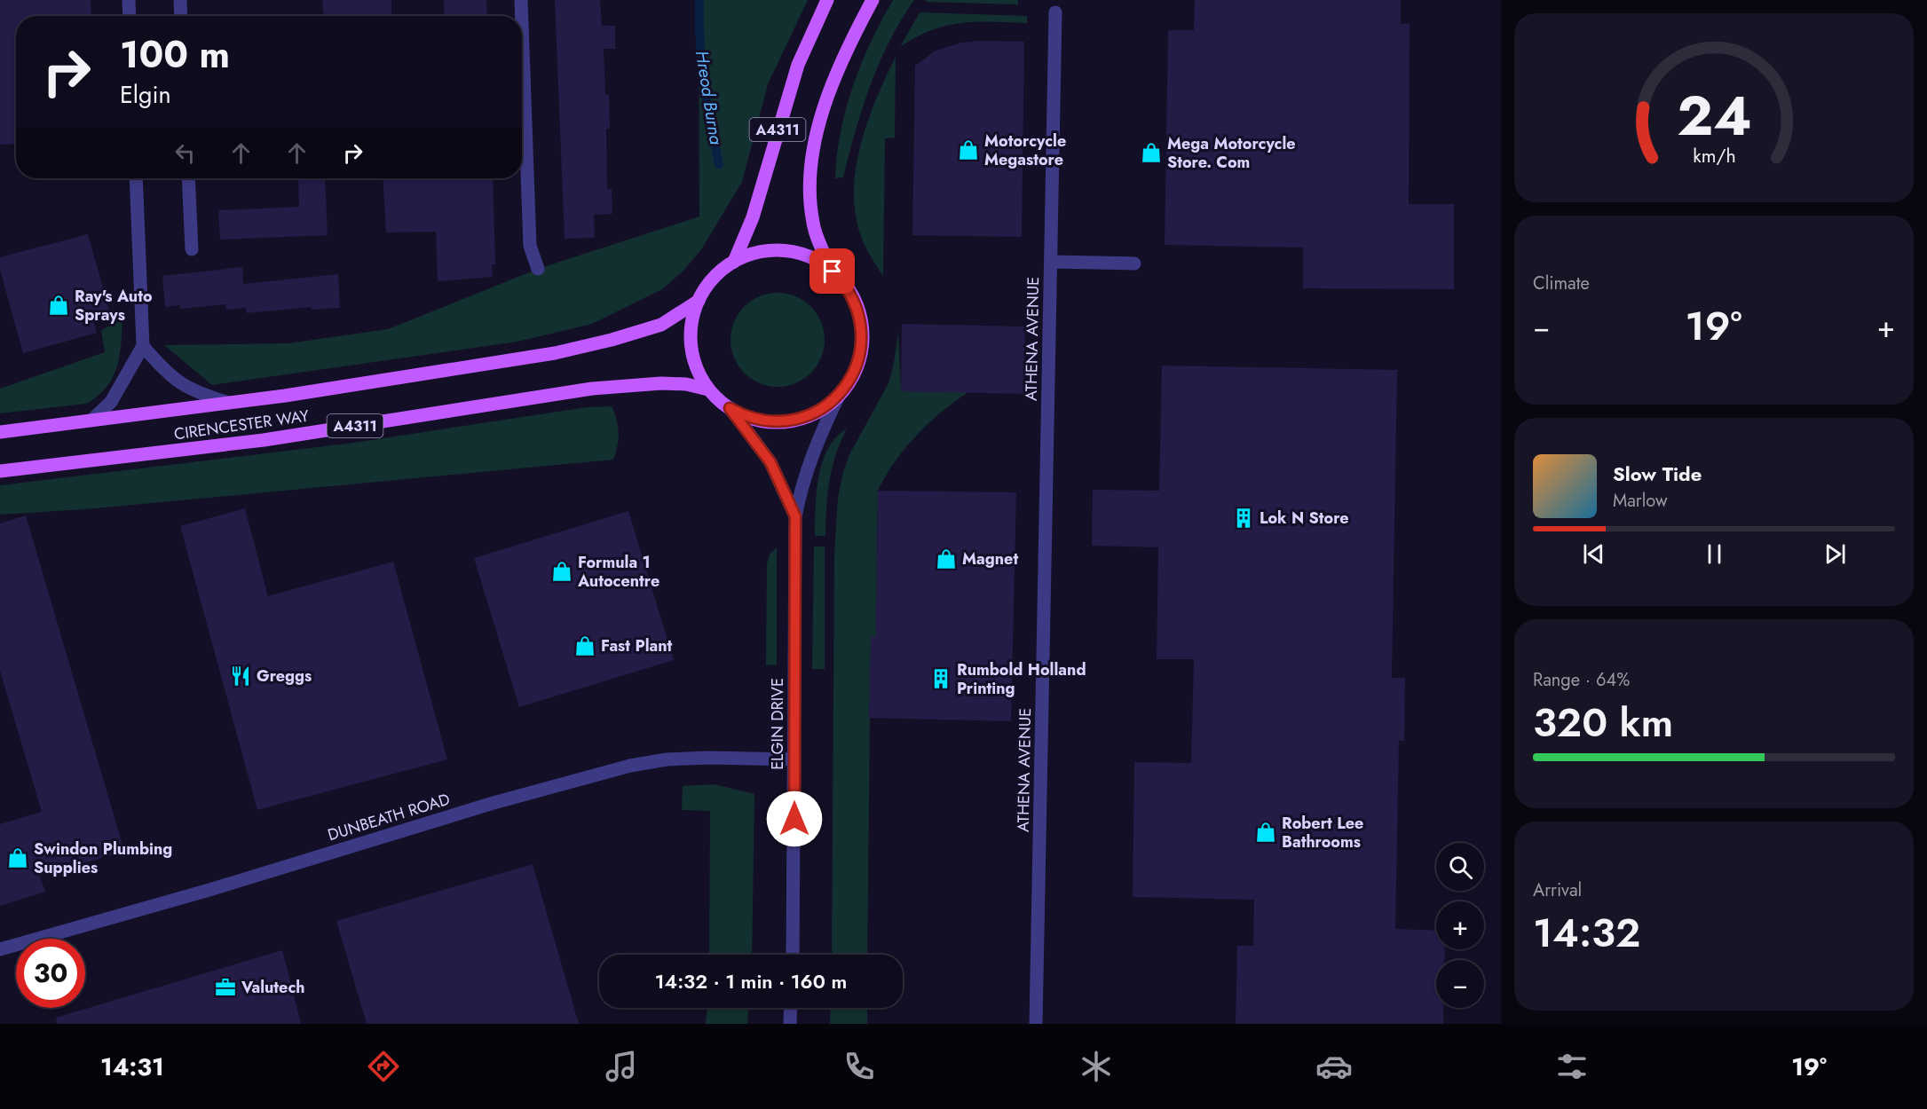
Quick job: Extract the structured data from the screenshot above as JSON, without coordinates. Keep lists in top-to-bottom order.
{
  "streets": {
    "main road": ["A4311", "CIRENCESTER WAY"],
    "street": ["ATHENA AVENUE", "ELGIN DRIVE", "DUNBEATH ROAD"]
  },
  "crossings": [
    ["A4311", "CIRENCESTER WAY"],
    ["A4311", "ELGIN DRIVE"],
    ["CIRENCESTER WAY", "ELGIN DRIVE"],
    ["ELGIN DRIVE", "DUNBEATH ROAD"]
  ],
  "water": ["Hreod Burna"],
  "places": {
    "shop": [
      "Motorcycle Megastore",
      "Mega Motorcycle Store. Com",
      "Ray's Auto Sprays",
      "Magnet",
      "Formula 1 Autocentre",
      "Fast Plant",
      "Robert Lee Bathrooms",
      "Swindon Plumbing Supplies"
    ],
    "building": ["Lok N Store", "Rumbold Holland Printing"],
    "restaurant": ["Greggs"],
    "office": ["Valutech"]
  },
  "page": {
    "turn": ["100 m", "Elgin"],
    "tile": [
      "Climate",
      ["Range · 64%", "320 km"],
      ["Arrival", "14:32"]
    ],
    "heat": ["−", "19°", "+"],
    "song": ["Slow Tide", "Marlow"],
    "map_buttons": ["+", "−"],
    "limit": "30",
    "trip": "14:32 · 1 min · 160 m",
    "tabs": ["14:31", "19°"],
    "gauge": ["24", "km/h"]
  }
}
